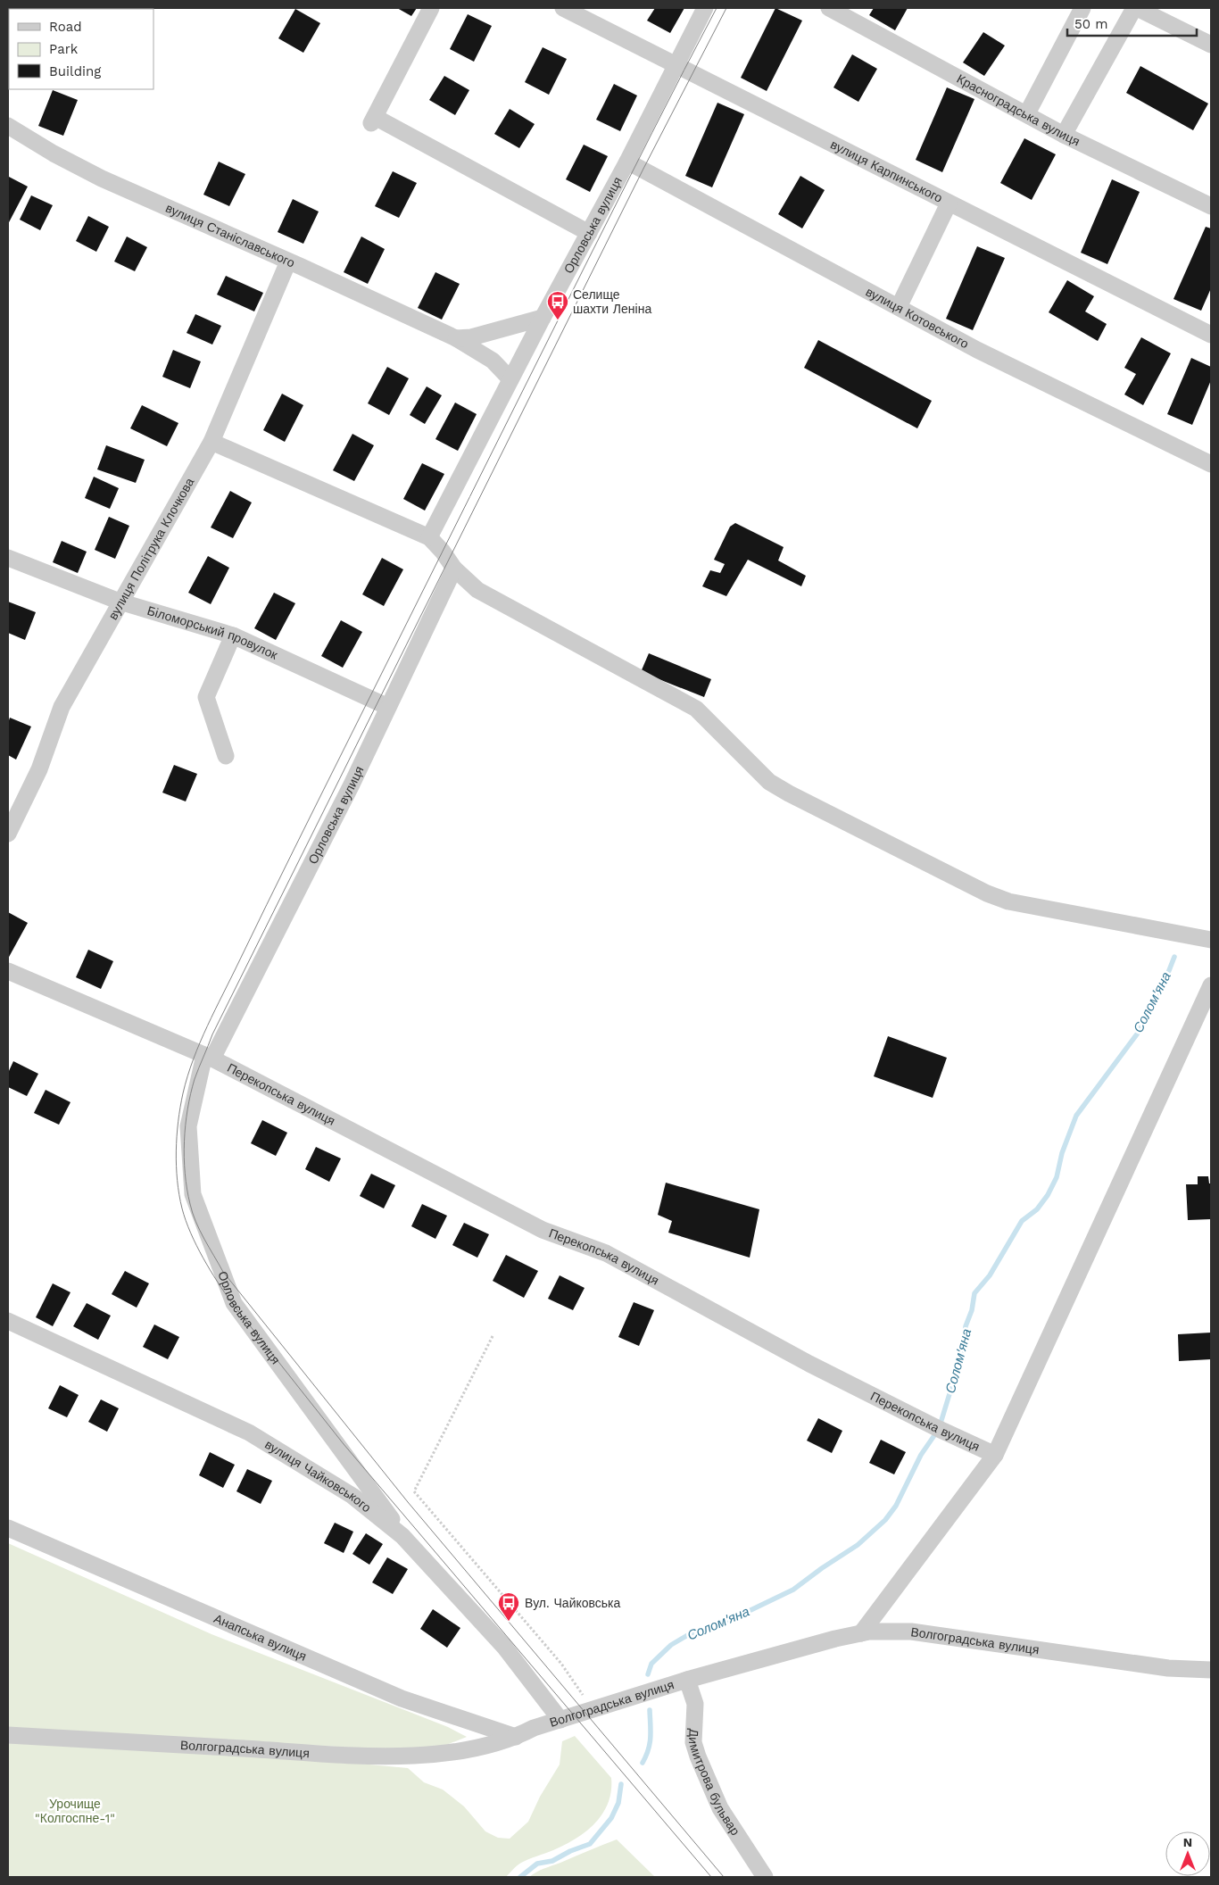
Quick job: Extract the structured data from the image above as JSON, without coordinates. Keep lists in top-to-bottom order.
{
  "streets": {
    "street": [
      "Красноградська вулиця",
      "вулиця Карпинського",
      "Орловська вулиця",
      "вулиця Станіславського",
      "вулиця Котовського",
      "вулиця Політрука Клочкова",
      "Біломорський провулок",
      "Перекопська вулиця",
      "вулиця Чайковського",
      "Анапська вулиця",
      "Волгоградська вулиця",
      "Димитрова бульвар"
    ]
  },
  "crossings": [
    ["вулиця Карпинського", "Орловська вулиця"],
    ["Орловська вулиця", "вулиця Станіславського"],
    ["Орловська вулиця", "вулиця Котовського"],
    ["Орловська вулиця", "Біломорський провулок"],
    ["Орловська вулиця", "Перекопська вулиця"],
    ["Орловська вулиця", "вулиця Чайковського"],
    ["вулиця Станіславського", "вулиця Політрука Клочкова"],
    ["вулиця Політрука Клочкова", "Біломорський провулок"],
    ["Перекопська вулиця", "Волгоградська вулиця"],
    ["вулиця Чайковського", "Волгоградська вулиця"],
    ["Анапська вулиця", "Волгоградська вулиця"],
    ["Волгоградська вулиця", "Димитрова бульвар"]
  ],
  "water": ["Солом'яна"],
  "parks": ["Урочище \"Колгоспне-1\""],
  "places": {
    "bus stop": ["Селище шахти Леніна", "Вул. Чайковська"]
  },
  "legend": ["Road", "Park", "Building"],
  "scale_bar": "50 m",
  "north": "top"
}
